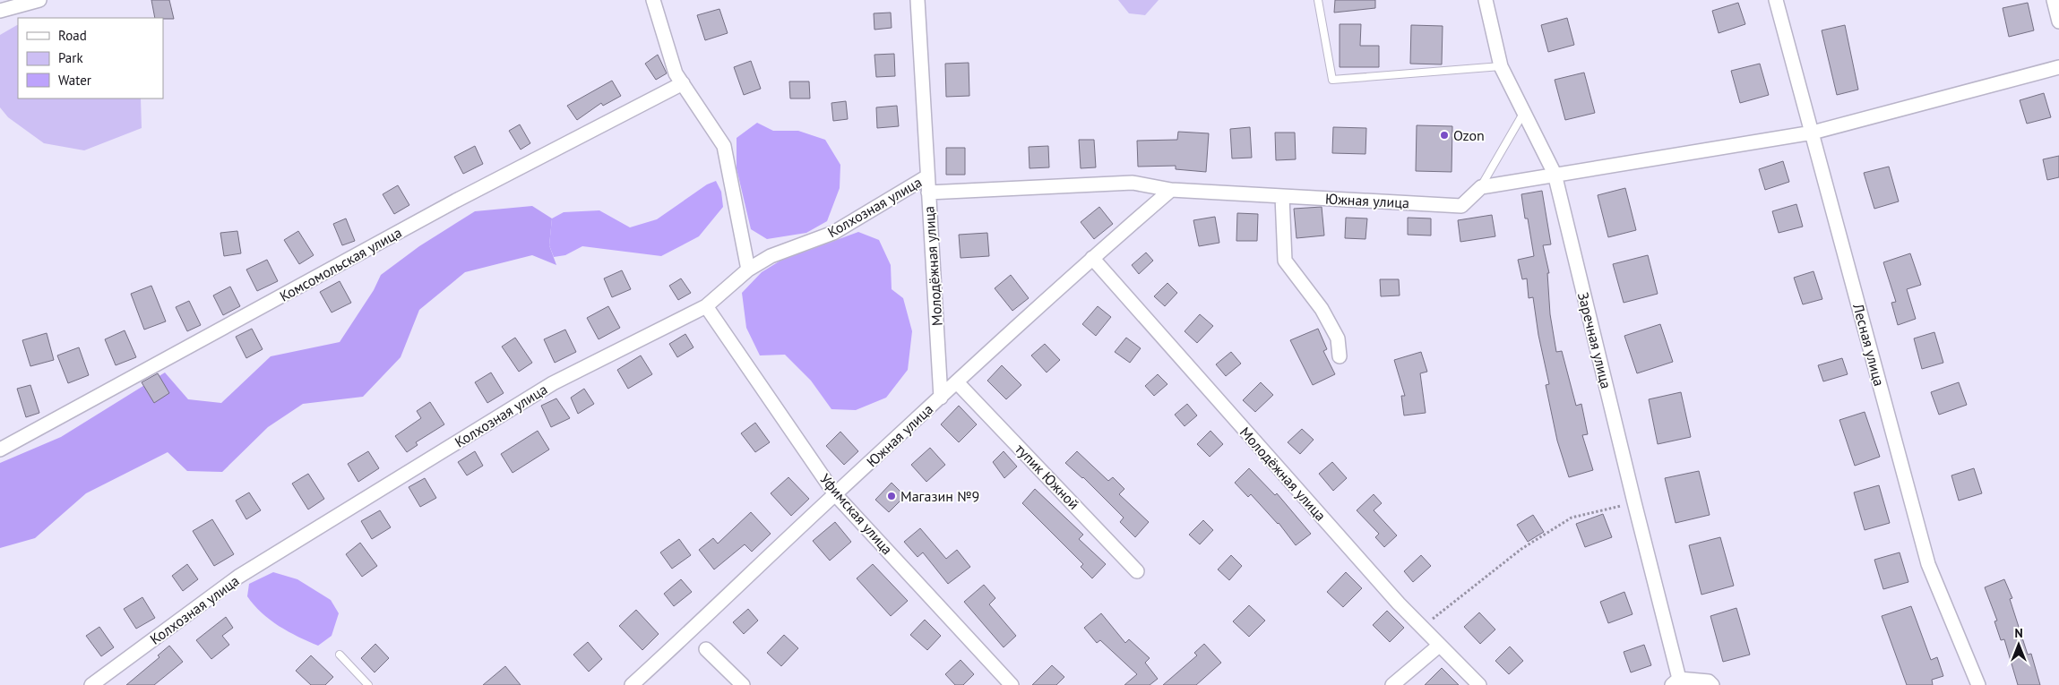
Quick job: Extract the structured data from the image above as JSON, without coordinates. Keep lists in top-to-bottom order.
{
  "streets": {
    "street": [
      "Южная улица",
      "Колхозная улица",
      "Комсомольская улица",
      "Молодёжная улица",
      "Заречная улица",
      "Лесная улица",
      "тупик Южной",
      "Уфимская улица"
    ]
  },
  "crossings": [
    ["Южная улица", "Молодёжная улица"],
    ["Южная улица", "тупик Южной"],
    ["Южная улица", "Уфимская улица"],
    ["Колхозная улица", "Молодёжная улица"],
    ["Колхозная улица", "Уфимская улица"]
  ],
  "places": ["Ozon", "Магазин №9"],
  "legend": ["Road", "Park", "Water"],
  "north": "top"
}
